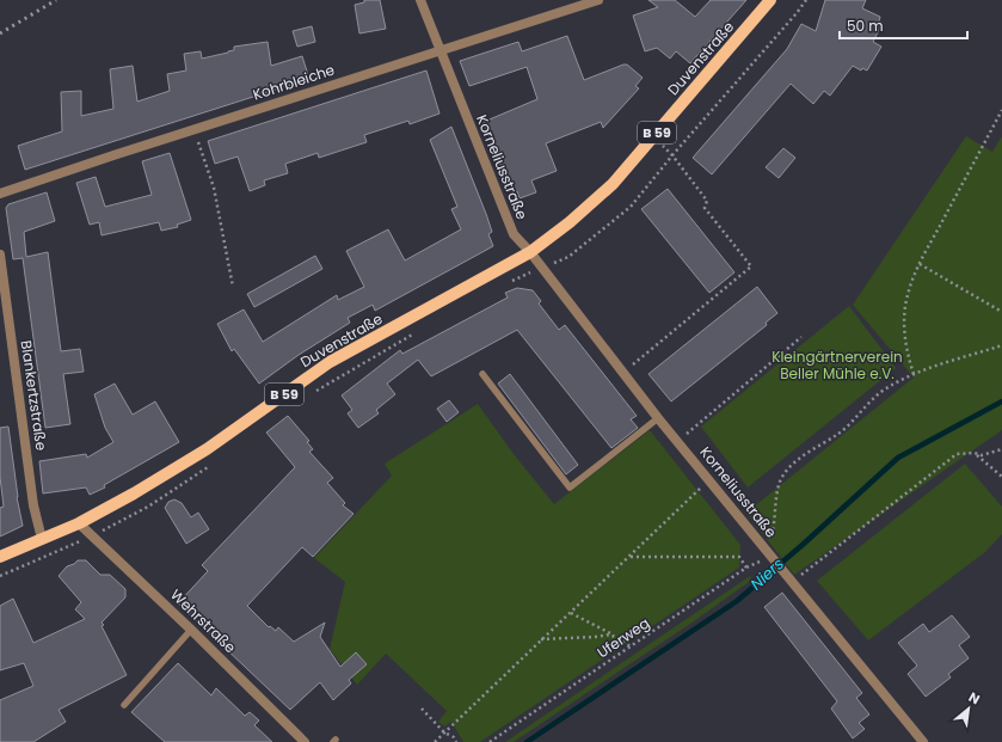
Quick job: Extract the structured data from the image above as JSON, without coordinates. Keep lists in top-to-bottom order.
{
  "streets": {
    "main road": ["Duvenstraße", "B 59"],
    "street": [
      "Kohrbleiche",
      "Korneliusstraße",
      "Blankertzstraße",
      "Wehrstraße"
    ],
    "path": ["Uferweg"]
  },
  "crossings": [
    ["Duvenstraße", "Korneliusstraße"],
    ["Duvenstraße", "Blankertzstraße"],
    ["Duvenstraße", "Wehrstraße"],
    ["Kohrbleiche", "Korneliusstraße"],
    ["Korneliusstraße", "Uferweg"]
  ],
  "water": ["Niers"],
  "parks": ["Kleingärtnerverein Beller Mühle e.V."],
  "scale_bar": "50 m",
  "north": "top right"
}
